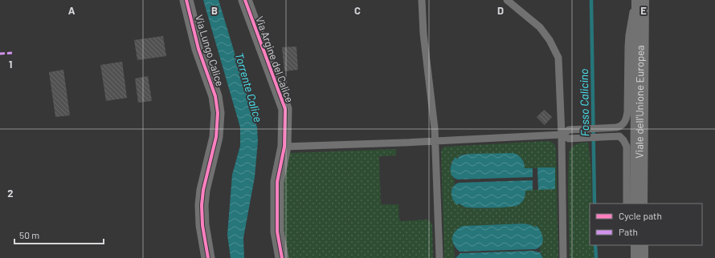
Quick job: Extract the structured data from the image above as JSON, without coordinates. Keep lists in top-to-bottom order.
{
  "streets": {
    "main road": ["Viale dell'Unione Europea"],
    "street": ["Via Lungo Calice", "Via Argine del Calice"]
  },
  "water": ["Torrente Calice", "Fosso Calicino"],
  "legend": ["Cycle path", "Path"],
  "scale_bar": "50 m",
  "grid": {
    "columns": [
      "A",
      "B",
      "C",
      "D",
      "E"
    ],
    "rows": ["1", "2"]
  }
}
